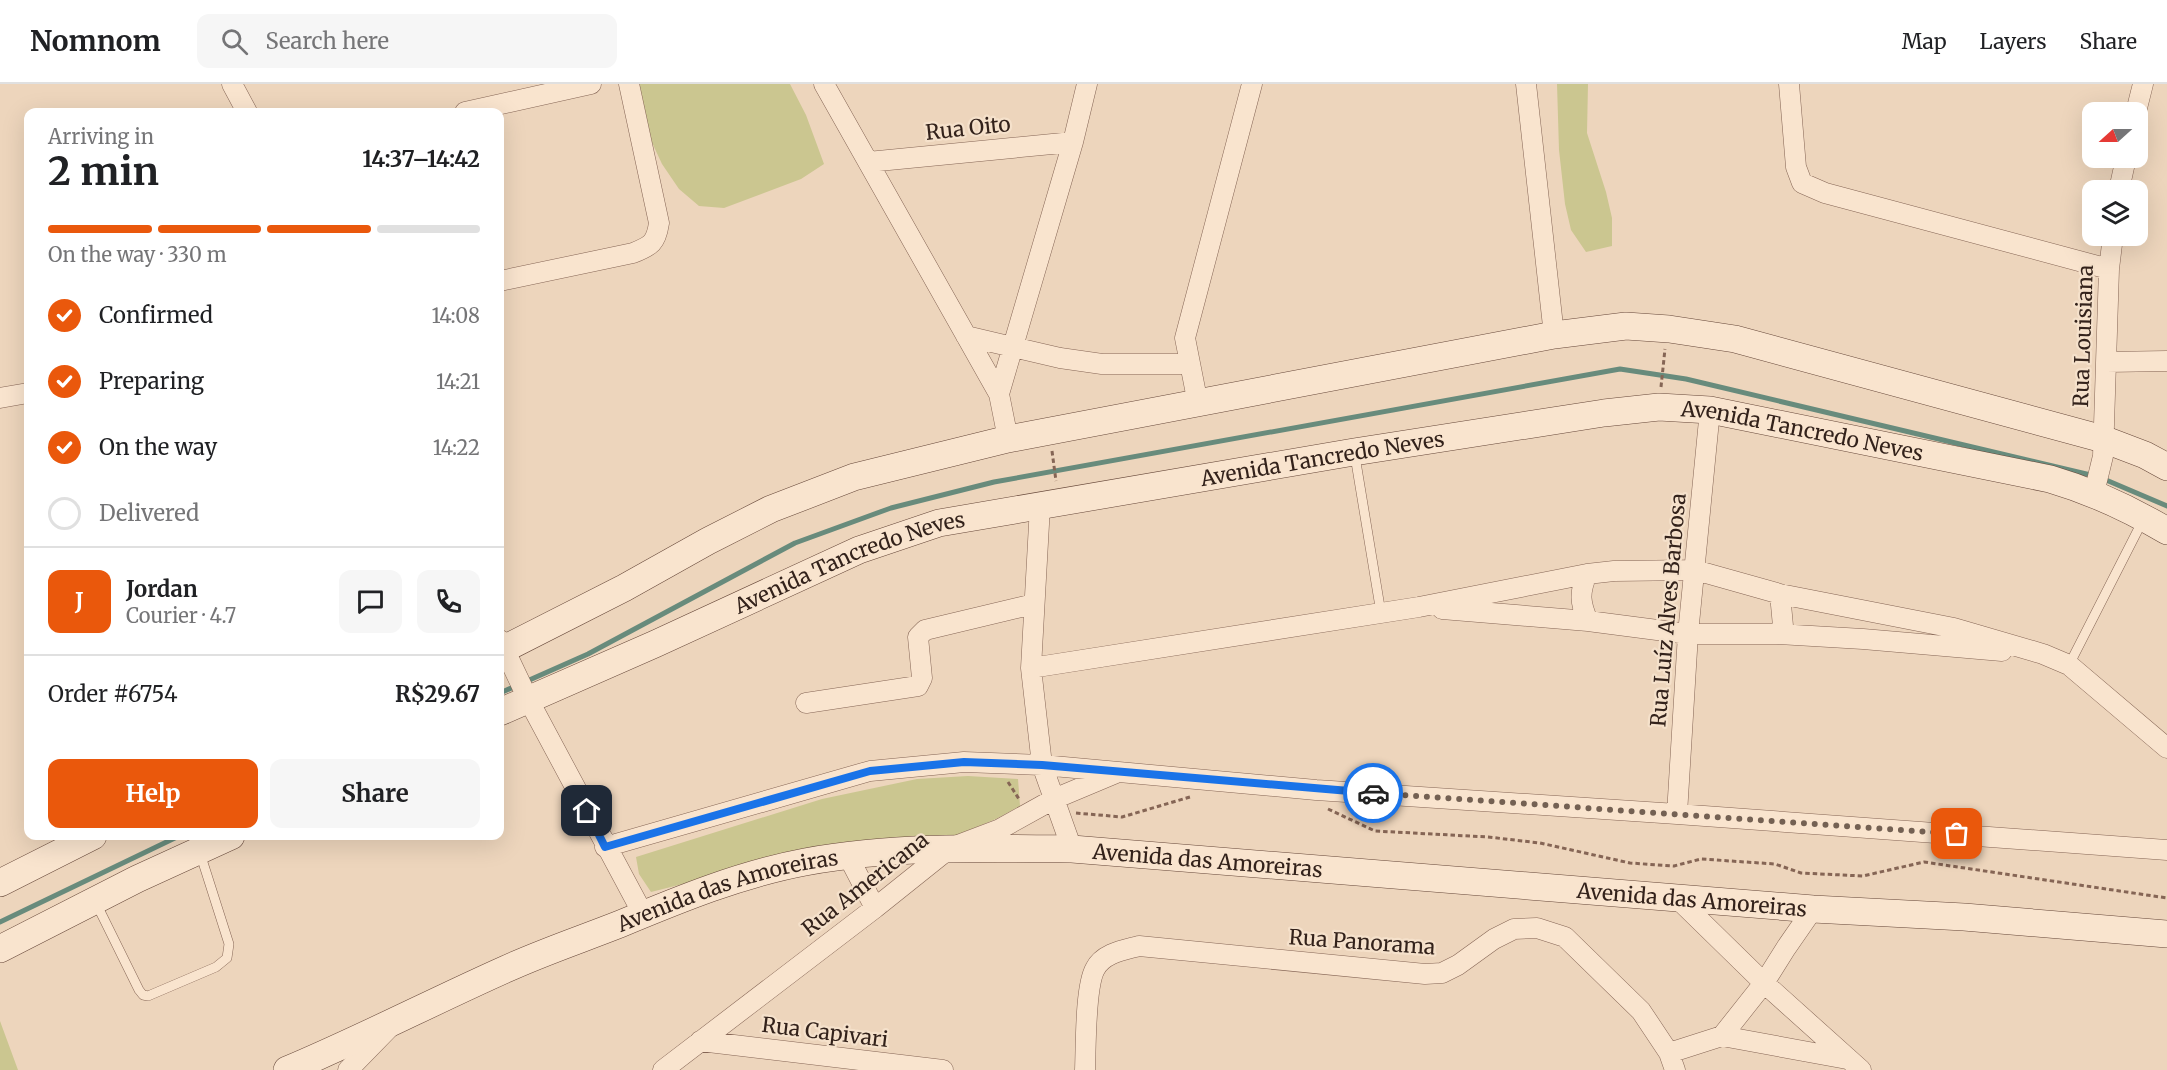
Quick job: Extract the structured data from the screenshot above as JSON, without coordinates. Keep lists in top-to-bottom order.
{
  "streets": {
    "main road": ["Avenida Tancredo Neves", "Avenida das Amoreiras"],
    "street": [
      "Rua Oito",
      "Rua Louisiana",
      "Rua Luíz Alves Barbosa",
      "Rua Americana",
      "Rua Panorama",
      "Rua Capivari"
    ]
  },
  "crossings": [
    ["Rua Louisiana", "Avenida Tancredo Neves"],
    ["Avenida Tancredo Neves", "Rua Luíz Alves Barbosa"],
    ["Avenida das Amoreiras", "Rua Americana"],
    ["Rua Americana", "Rua Capivari"]
  ],
  "north": "left",
  "page": {
    "header": "Nomnom",
    "search": "Search here",
    "nav": ["Map", "Layers", "Share"],
    "heading": ["2 min", "Arriving in", "14:37–14:42"],
    "panel": [
      "Jordan",
      "Courier · 4.7",
      "Order #6754",
      "R$29.67"
    ],
    "bar": "On the way · 330 m",
    "list": [
      ["Confirmed", "14:08"],
      ["Preparing", "14:21"],
      ["On the way", "14:22"],
      "Delivered"
    ],
    "round": "J",
    "buttons": ["Help", "Share"]
  }
}
